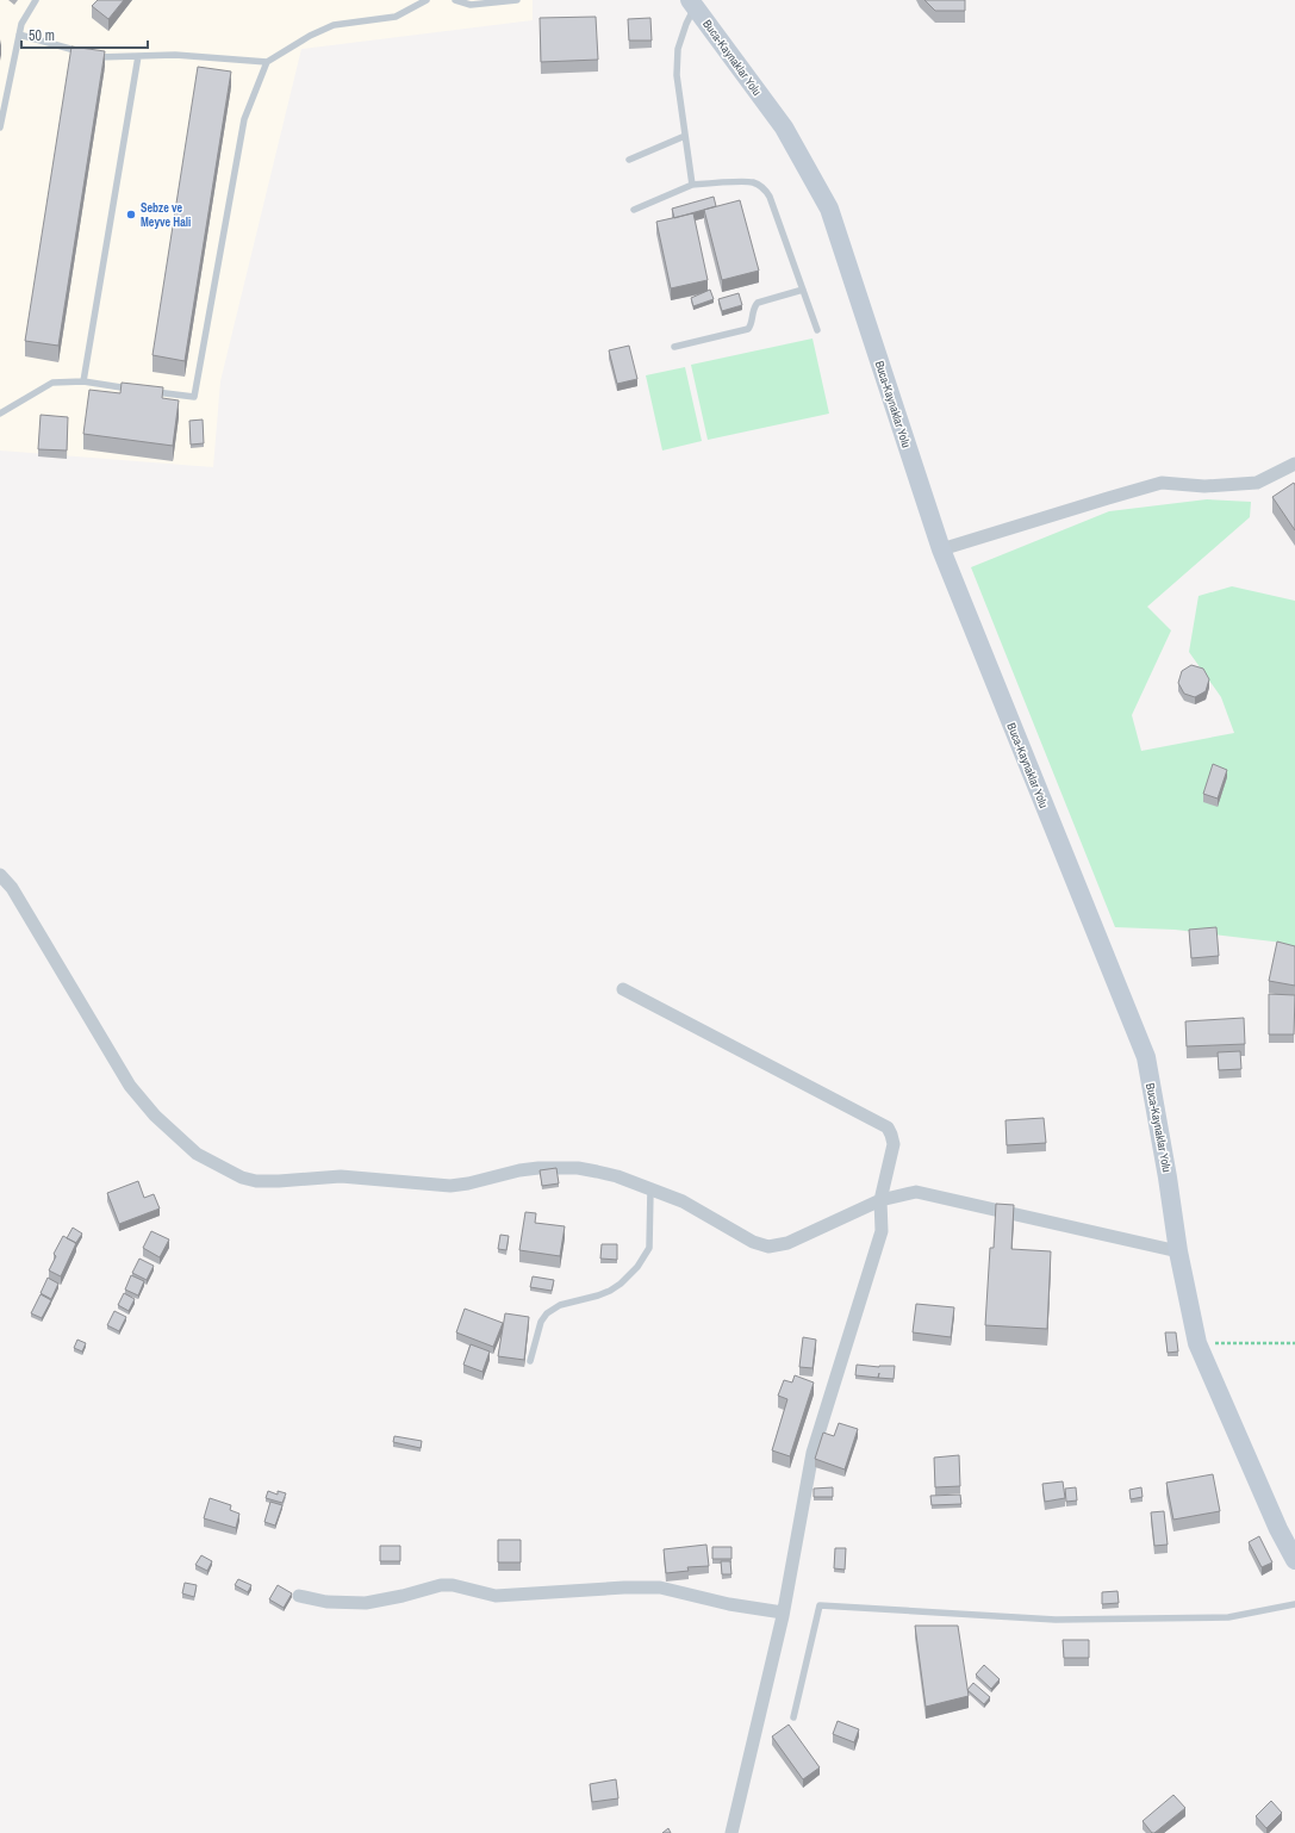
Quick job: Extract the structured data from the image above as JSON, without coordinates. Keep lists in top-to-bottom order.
{
  "streets": {
    "street": ["Buca-Kaynaklar Yolu"]
  },
  "places": ["Sebze ve Meyve Hali"],
  "scale_bar": "50 m"
}
